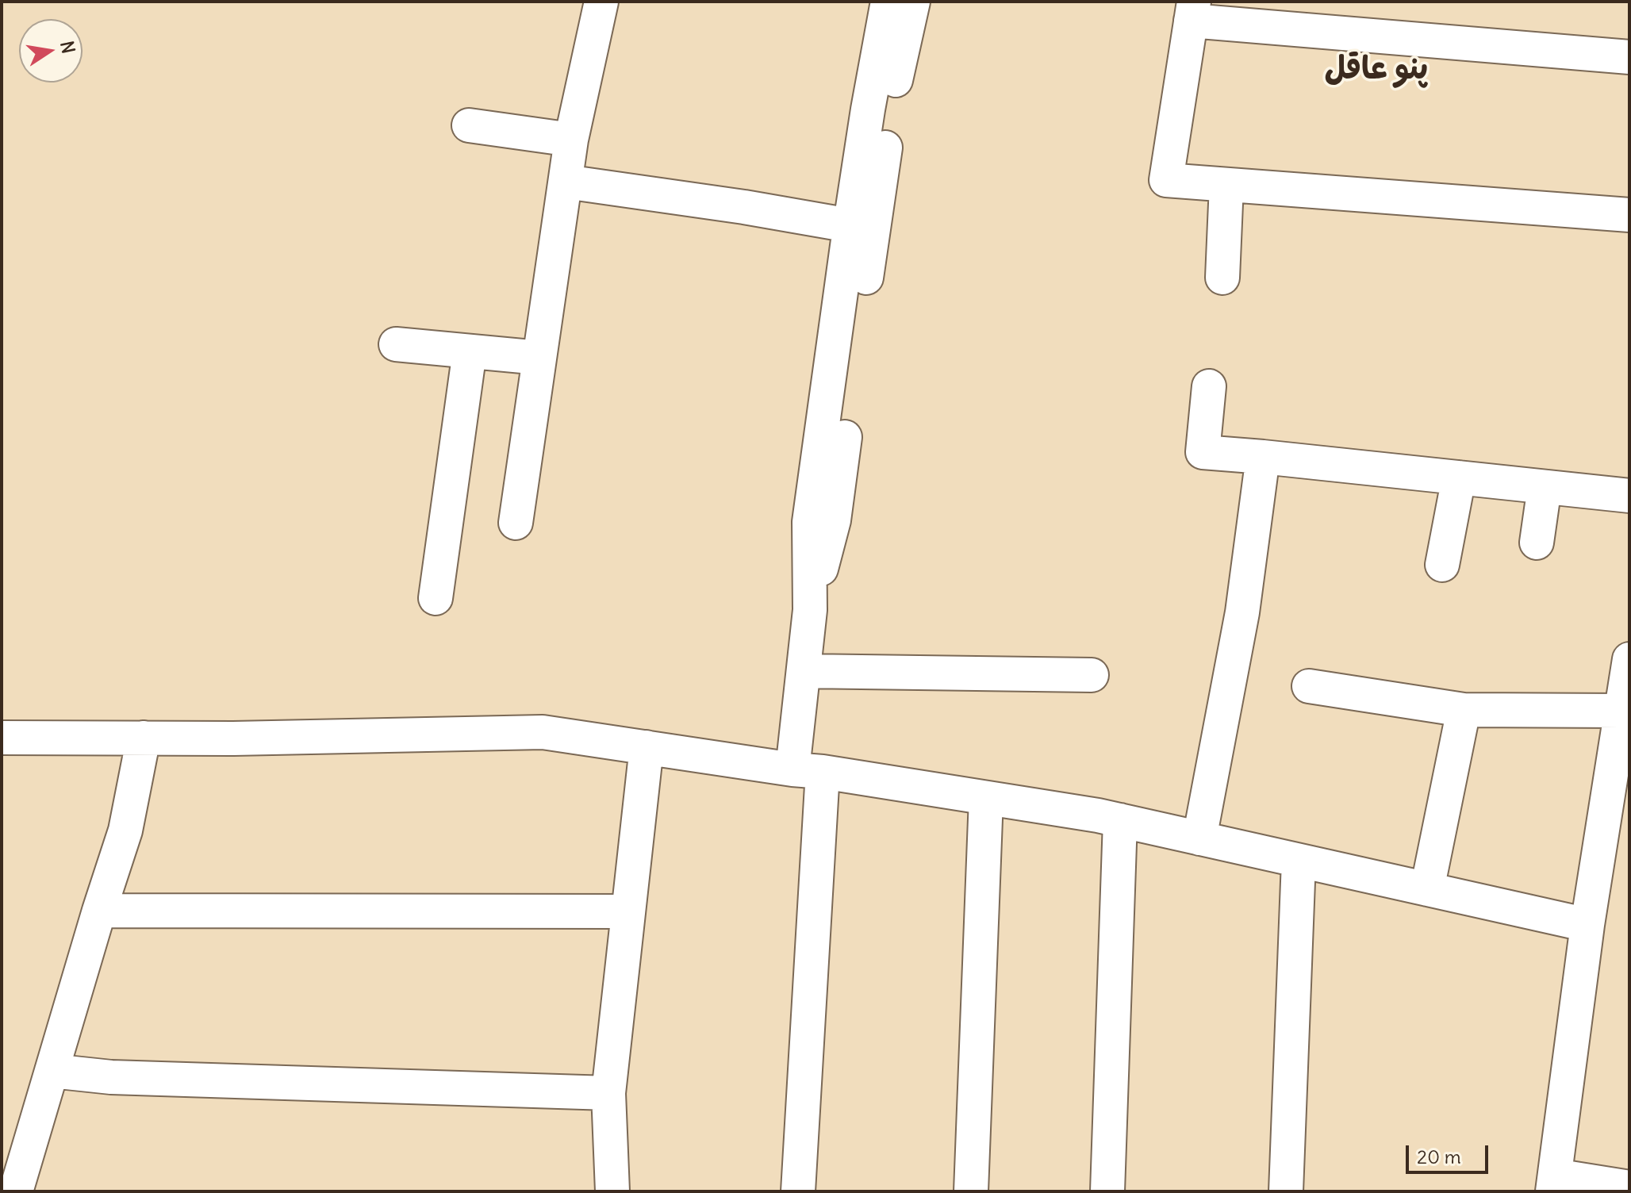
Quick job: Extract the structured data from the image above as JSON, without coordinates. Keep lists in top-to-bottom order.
{
  "districts": ["پنو عاقل"],
  "scale_bar": "20 m",
  "north": "right"
}
